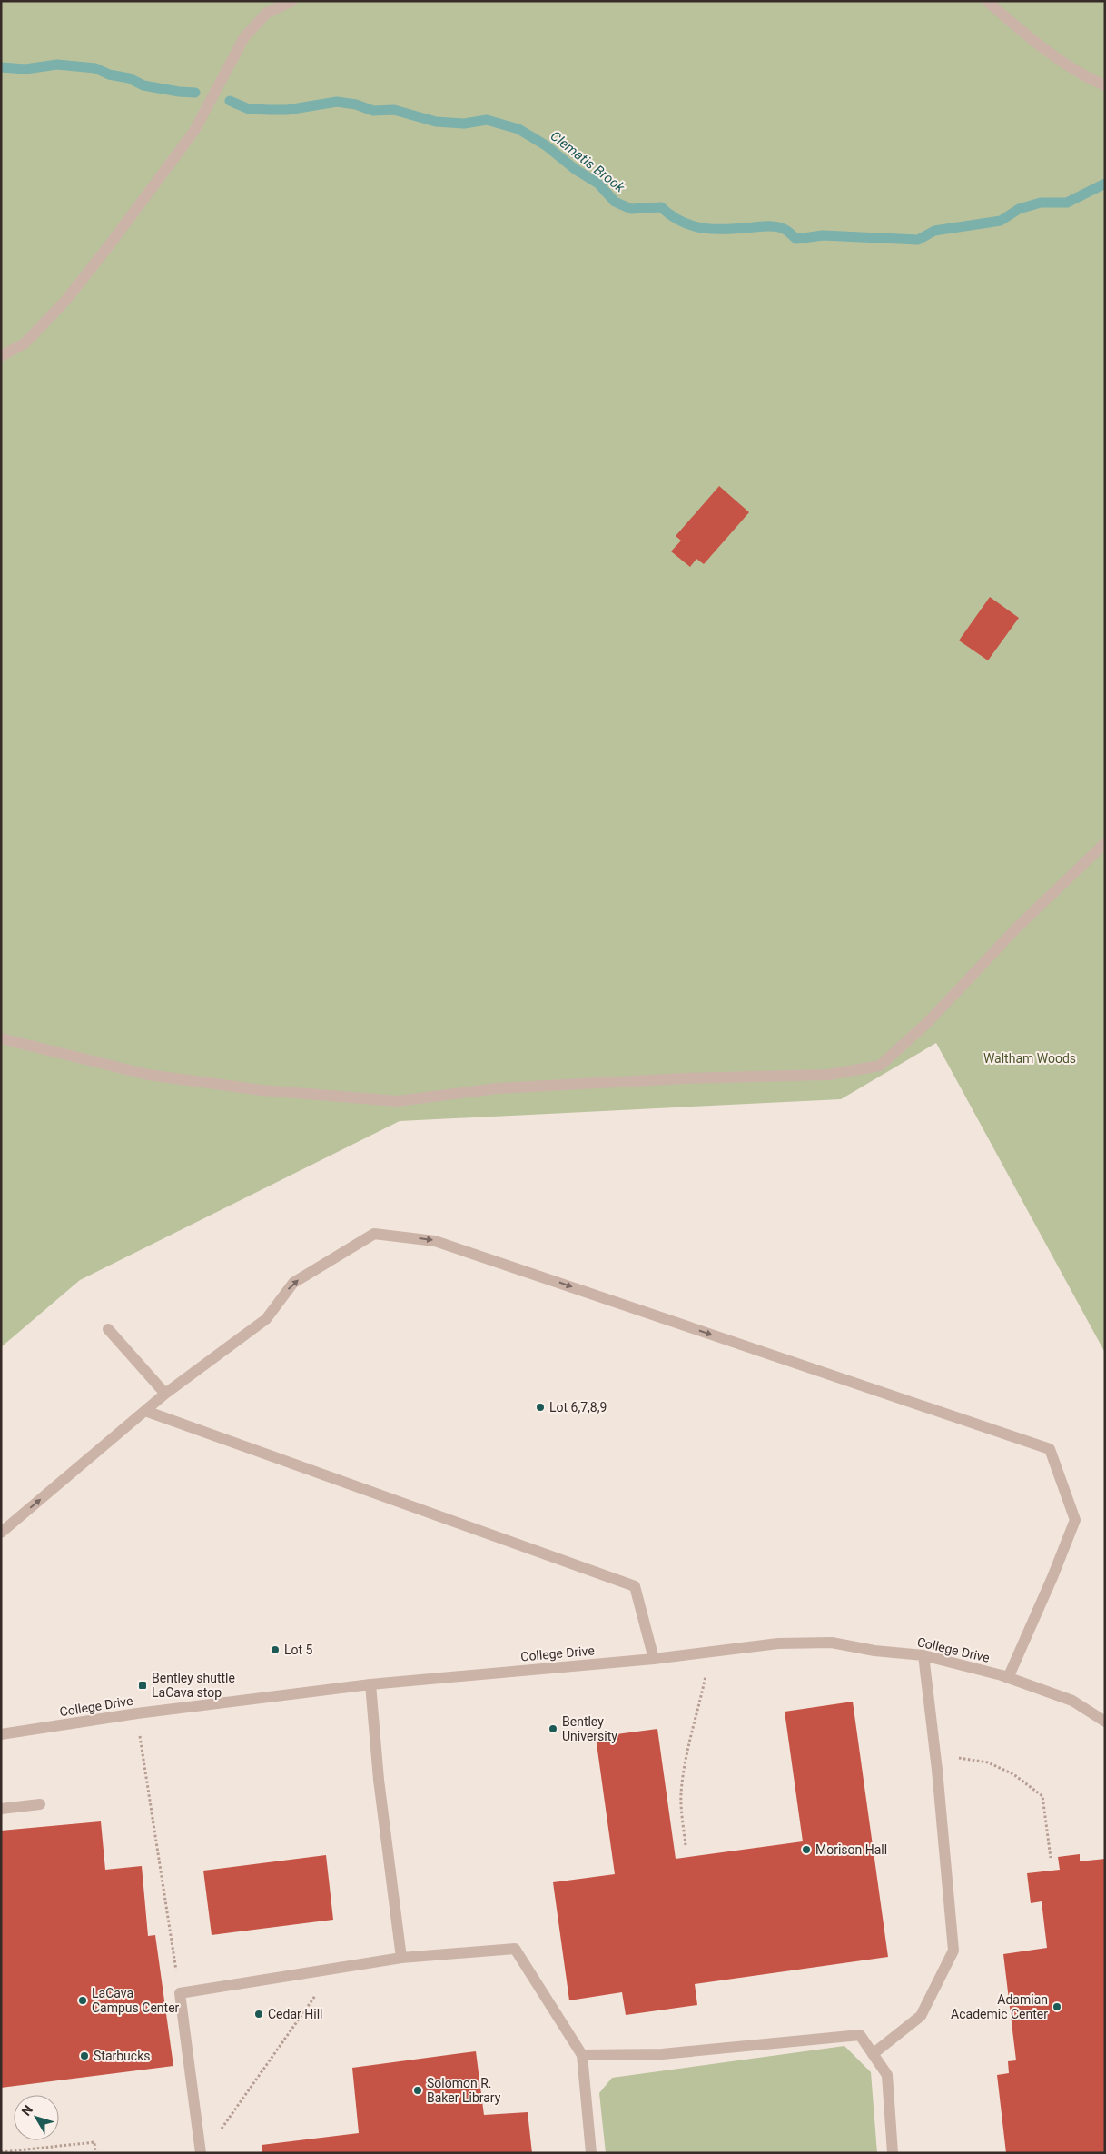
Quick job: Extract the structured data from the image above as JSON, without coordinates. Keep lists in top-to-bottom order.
{
  "streets": {
    "lane": ["College Drive"]
  },
  "water": ["Clematis Brook"],
  "parks": ["Waltham Woods"],
  "places": {
    "other": [
      "Lot 6,7,8,9",
      "Lot 5",
      "Bentley University",
      "Morison Hall",
      "LaCava Campus Center",
      "Adamian Academic Center",
      "Cedar Hill",
      "Starbucks",
      "Solomon R. Baker Library"
    ],
    "transit": ["Bentley shuttle LaCava stop"]
  },
  "north": "top left"
}
